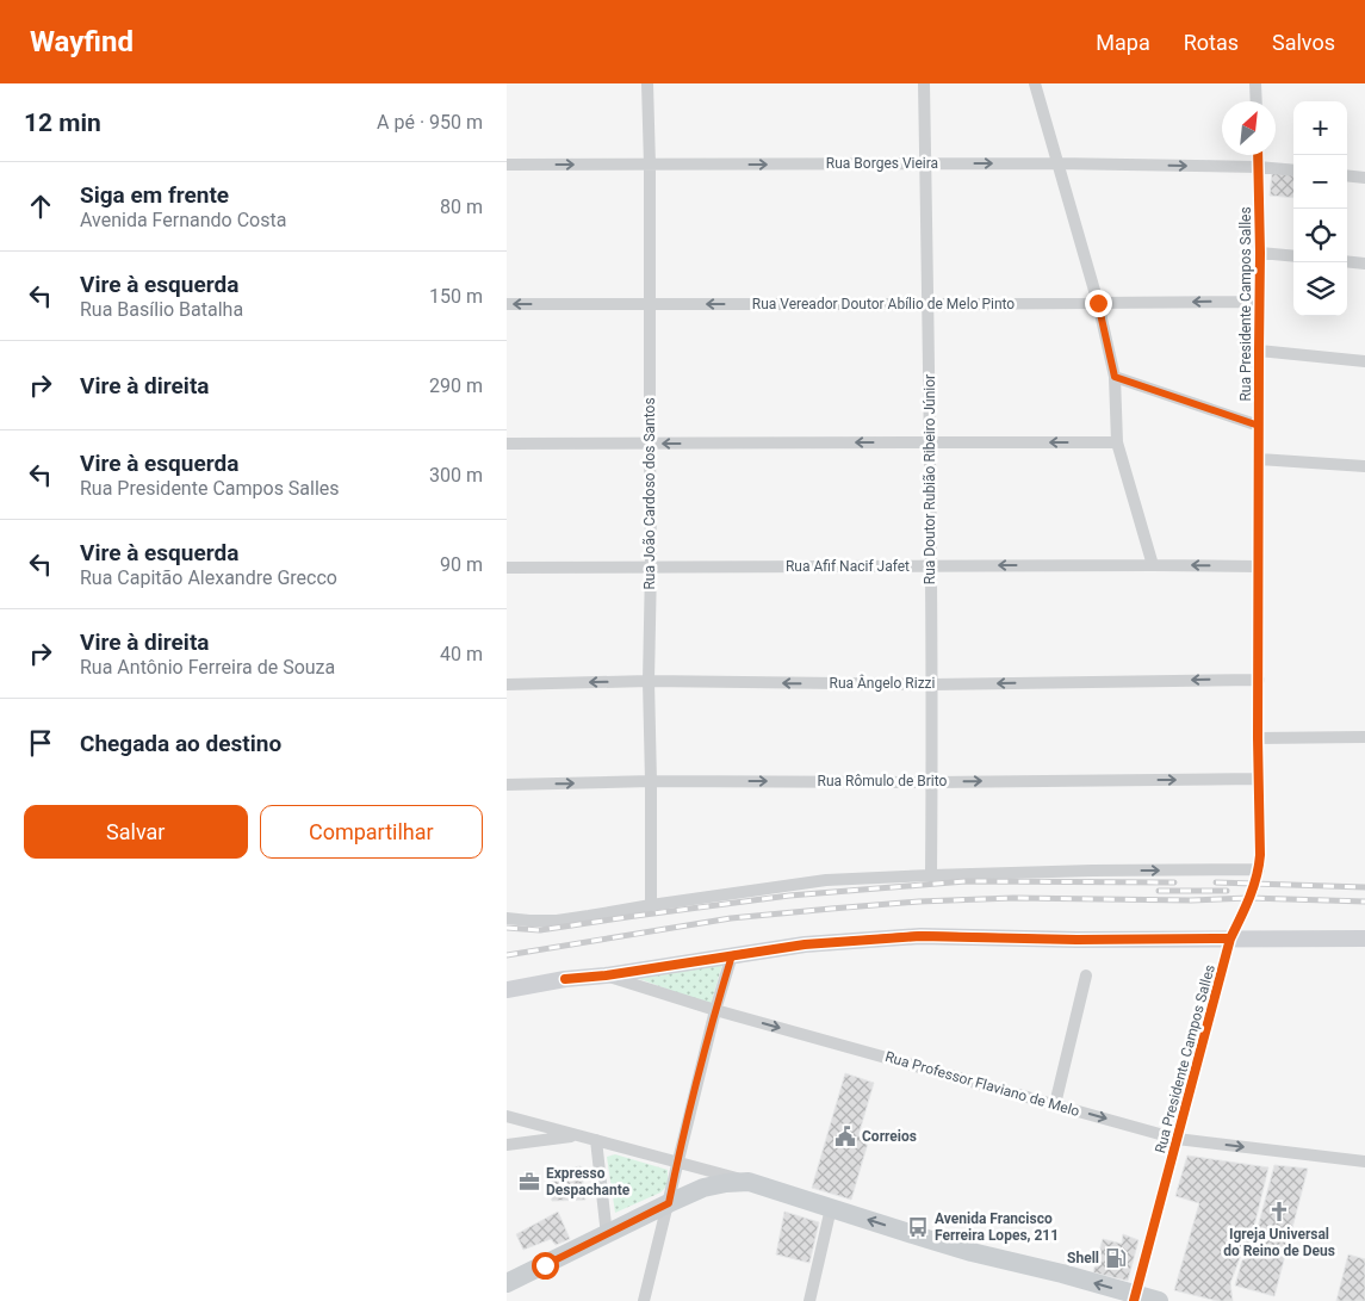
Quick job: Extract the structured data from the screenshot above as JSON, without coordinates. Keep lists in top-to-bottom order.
{
  "streets": {
    "street": [
      "Rua Borges Vieira",
      "Rua Vereador Doutor Abílio de Melo Pinto",
      "Rua Presidente Campos Salles",
      "Rua Doutor Rubião Ribeiro Júnior",
      "Rua João Cardoso dos Santos",
      "Rua Afif Nacif Jafet",
      "Rua Ângelo Rizzi",
      "Rua Rômulo de Brito",
      "Rua Professor Flaviano de Melo"
    ]
  },
  "crossings": [
    ["Rua Borges Vieira", "Rua Presidente Campos Salles"],
    ["Rua Borges Vieira", "Rua Doutor Rubião Ribeiro Júnior"],
    ["Rua Borges Vieira", "Rua João Cardoso dos Santos"],
    ["Rua Vereador Doutor Abílio de Melo Pinto", "Rua Presidente Campos Salles"],
    ["Rua Vereador Doutor Abílio de Melo Pinto", "Rua Doutor Rubião Ribeiro Júnior"],
    ["Rua Vereador Doutor Abílio de Melo Pinto", "Rua João Cardoso dos Santos"],
    ["Rua Presidente Campos Salles", "Rua Afif Nacif Jafet"],
    ["Rua Presidente Campos Salles", "Rua Ângelo Rizzi"],
    ["Rua Presidente Campos Salles", "Rua Rômulo de Brito"],
    ["Rua Presidente Campos Salles", "Rua Professor Flaviano de Melo"],
    ["Rua Doutor Rubião Ribeiro Júnior", "Rua Afif Nacif Jafet"],
    ["Rua Doutor Rubião Ribeiro Júnior", "Rua Ângelo Rizzi"],
    ["Rua Doutor Rubião Ribeiro Júnior", "Rua Rômulo de Brito"],
    ["Rua João Cardoso dos Santos", "Rua Afif Nacif Jafet"],
    ["Rua João Cardoso dos Santos", "Rua Ângelo Rizzi"],
    ["Rua João Cardoso dos Santos", "Rua Rômulo de Brito"]
  ],
  "one_way": [
    "Rua Borges Vieira",
    "Rua Vereador Doutor Abílio de Melo Pinto",
    "Rua Afif Nacif Jafet",
    "Rua Ângelo Rizzi",
    "Rua Professor Flaviano de Melo"
  ],
  "places": {
    "public building": ["Correios"],
    "office": ["Expresso Despachante"],
    "church": ["Igreja Universal do Reino de Deus"],
    "bus stop": ["Avenida Francisco Ferreira Lopes, 211"],
    "fuel station": ["Shell"]
  },
  "north": "top right",
  "page": {
    "header": "Wayfind",
    "nav": ["Mapa", "Rotas", "Salvos"],
    "heading": ["12 min", "A pé · 950 m"],
    "map_buttons": ["+", "−"],
    "list": [
      ["Siga em frente", "Avenida Fernando Costa", "80 m"],
      ["Vire à esquerda", "Rua Basílio Batalha", "150 m"],
      ["Vire à direita", "290 m"],
      ["Vire à esquerda", "Rua Presidente Campos Salles", "300 m"],
      ["Vire à esquerda", "Rua Capitão Alexandre Grecco", "90 m"],
      ["Vire à direita", "Rua Antônio Ferreira de Souza", "40 m"],
      "Chegada ao destino"
    ],
    "buttons": ["Salvar", "Compartilhar"]
  }
}
